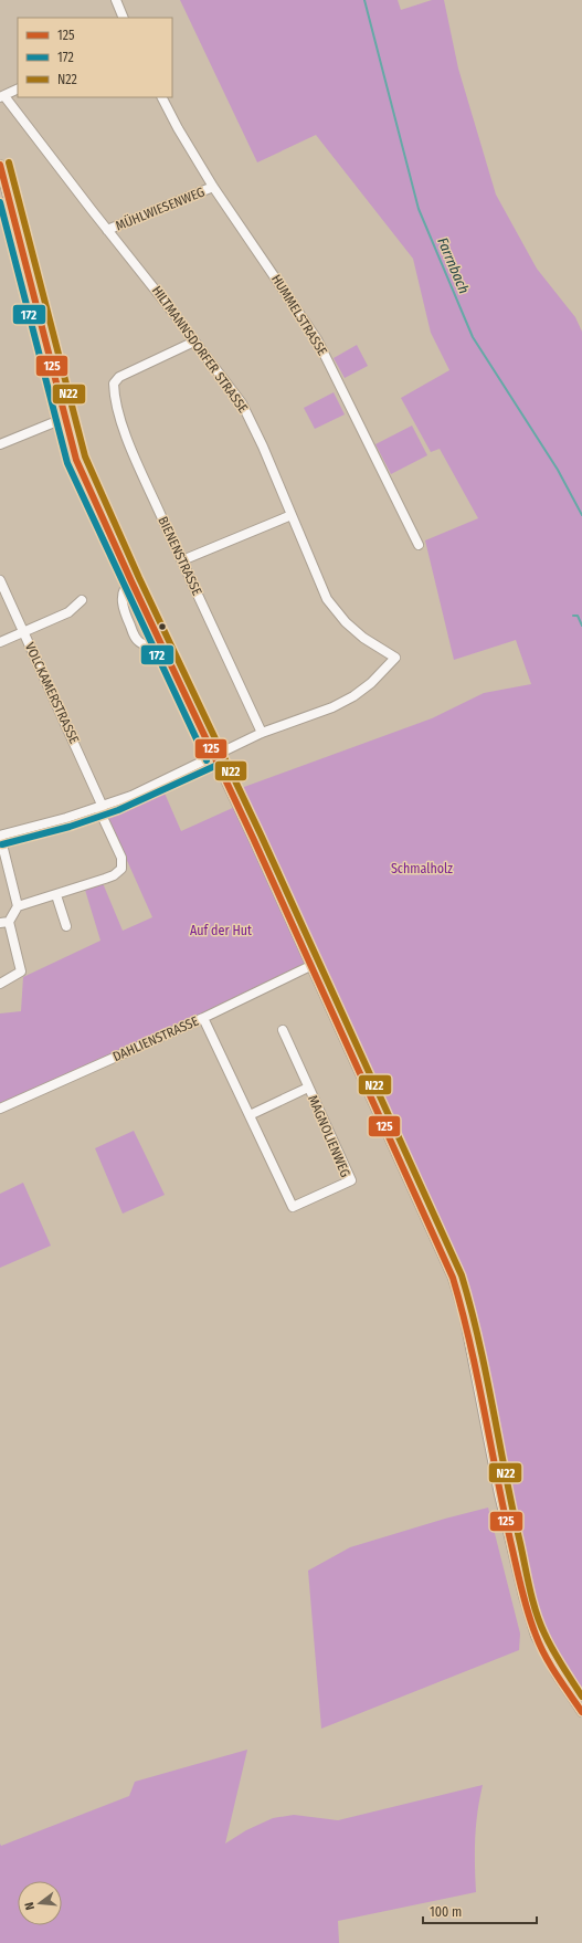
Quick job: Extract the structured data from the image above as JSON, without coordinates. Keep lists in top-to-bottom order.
{
  "streets": {
    "street": [
      "MÜHLWIESENWEG",
      "HUMMELSTRASSE",
      "HILTMANNSDORFER STRASSE",
      "BIENENSTRASSE",
      "VOLCKAMERSTRASSE",
      "DAHLIENSTRASSE",
      "MAGNOLIENWEG"
    ]
  },
  "crossings": [
    ["MÜHLWIESENWEG", "HUMMELSTRASSE"],
    ["MÜHLWIESENWEG", "HILTMANNSDORFER STRASSE"],
    ["HILTMANNSDORFER STRASSE", "BIENENSTRASSE"],
    ["DAHLIENSTRASSE", "MAGNOLIENWEG"]
  ],
  "water": ["Farrnbach"],
  "parks": ["Schmalholz", "Auf der Hut"],
  "lines": ["transit line N22", "transit line 125", "transit line 172"],
  "legend": ["125", "172", "N22"],
  "scale_bar": "100 m",
  "north": "left"
}
